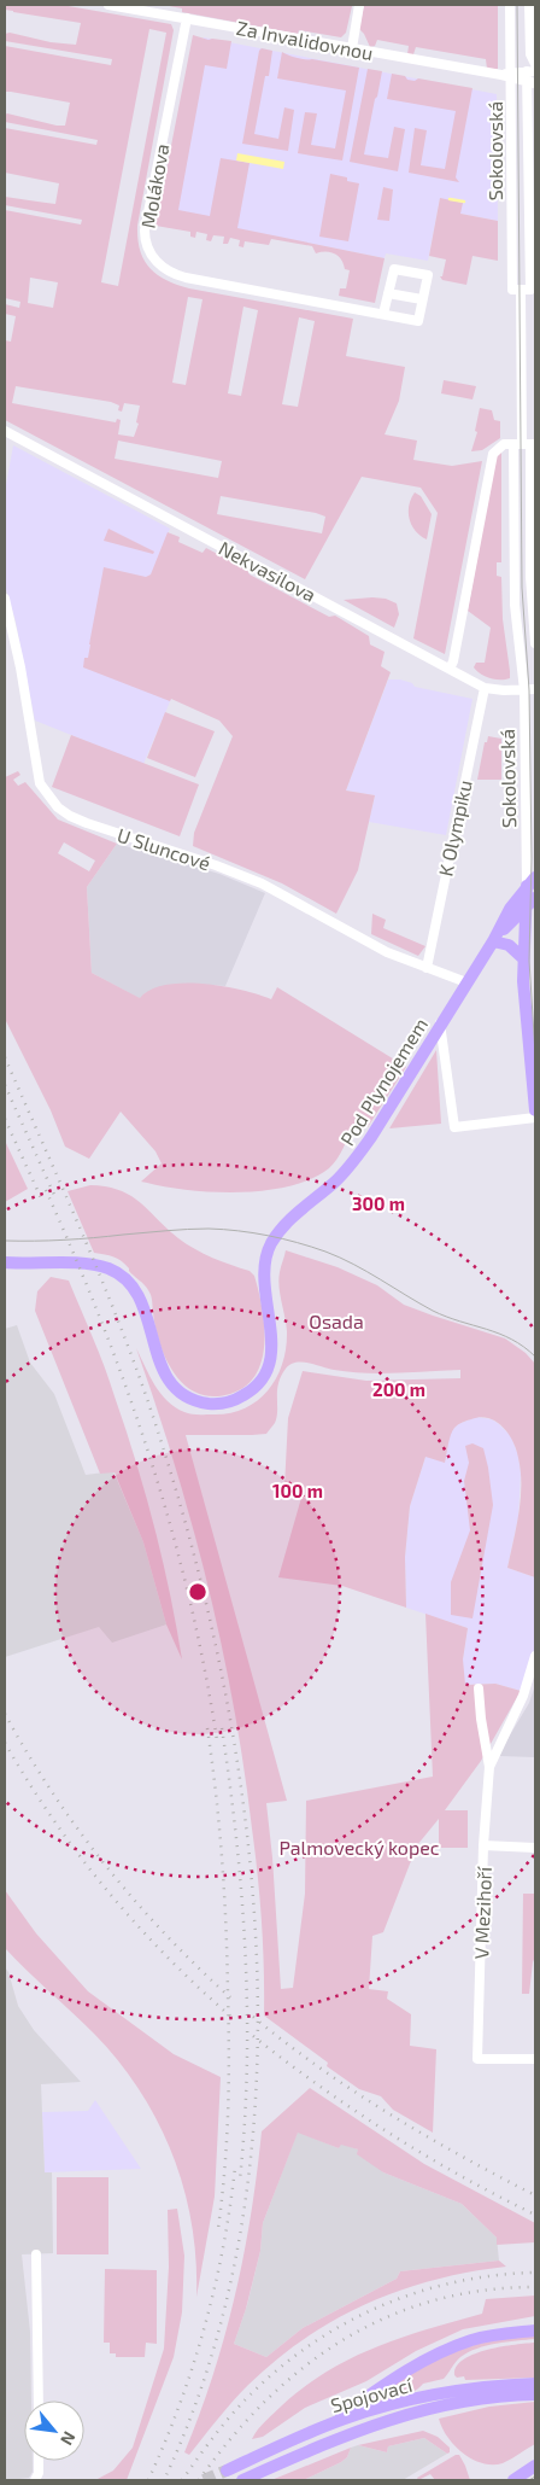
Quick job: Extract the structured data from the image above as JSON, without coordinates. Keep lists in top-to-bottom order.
{
  "streets": {
    "main road": ["Sokolovská", "Pod Plynojemem", "Spojovací"],
    "street": [
      "Za Invalidovnou",
      "Molákova",
      "Nekvasilova",
      "K Olympiku",
      "U Sluncové",
      "V Mezihoří"
    ]
  },
  "crossings": [
    ["Za Invalidovnou", "Sokolovská"],
    ["Za Invalidovnou", "Molákova"],
    ["Sokolovská", "Nekvasilova"],
    ["Sokolovská", "Pod Plynojemem"],
    ["Nekvasilova", "K Olympiku"],
    ["K Olympiku", "U Sluncové"],
    ["U Sluncové", "Pod Plynojemem"]
  ],
  "parks": ["Osada", "Palmovecký kopec"],
  "north": "bottom right",
  "rings": ["300 m", "200 m", "100 m"]
}
